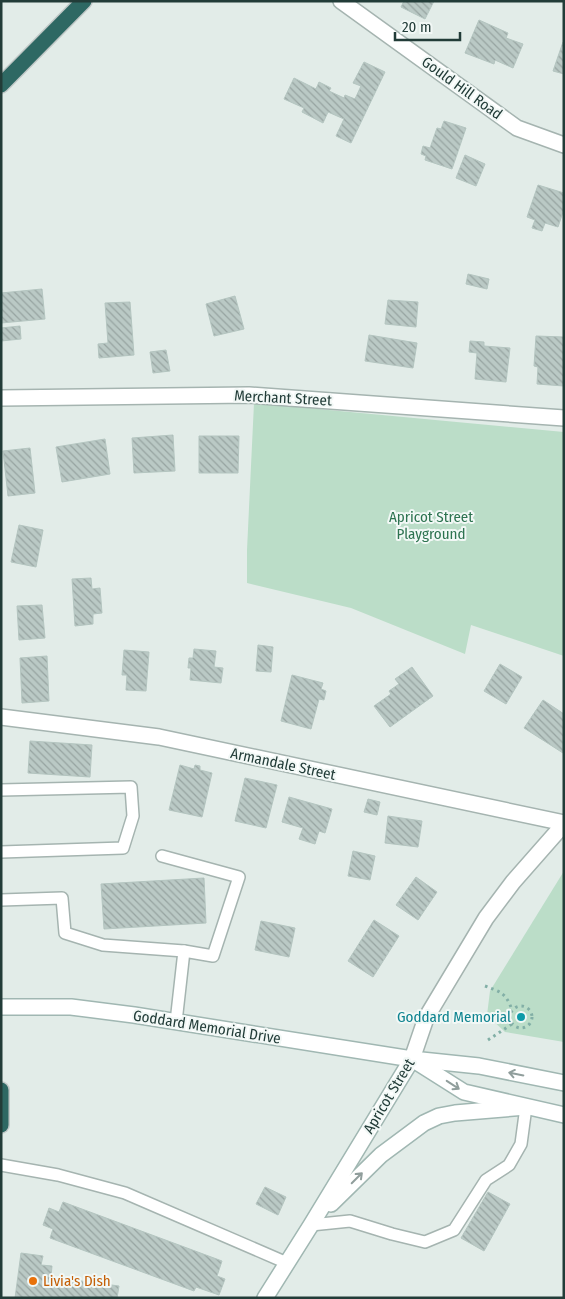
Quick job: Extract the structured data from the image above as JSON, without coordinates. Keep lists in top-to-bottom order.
{
  "streets": {
    "street": [
      "Gould Hill Road",
      "Merchant Street",
      "Armandale Street",
      "Goddard Memorial Drive",
      "Apricot Street"
    ]
  },
  "crossings": [
    ["Armandale Street", "Apricot Street"],
    ["Goddard Memorial Drive", "Apricot Street"]
  ],
  "parks": ["Apricot Street Playground"],
  "places": ["Goddard Memorial", "Livia's Dish"],
  "scale_bar": "20 m"
}
